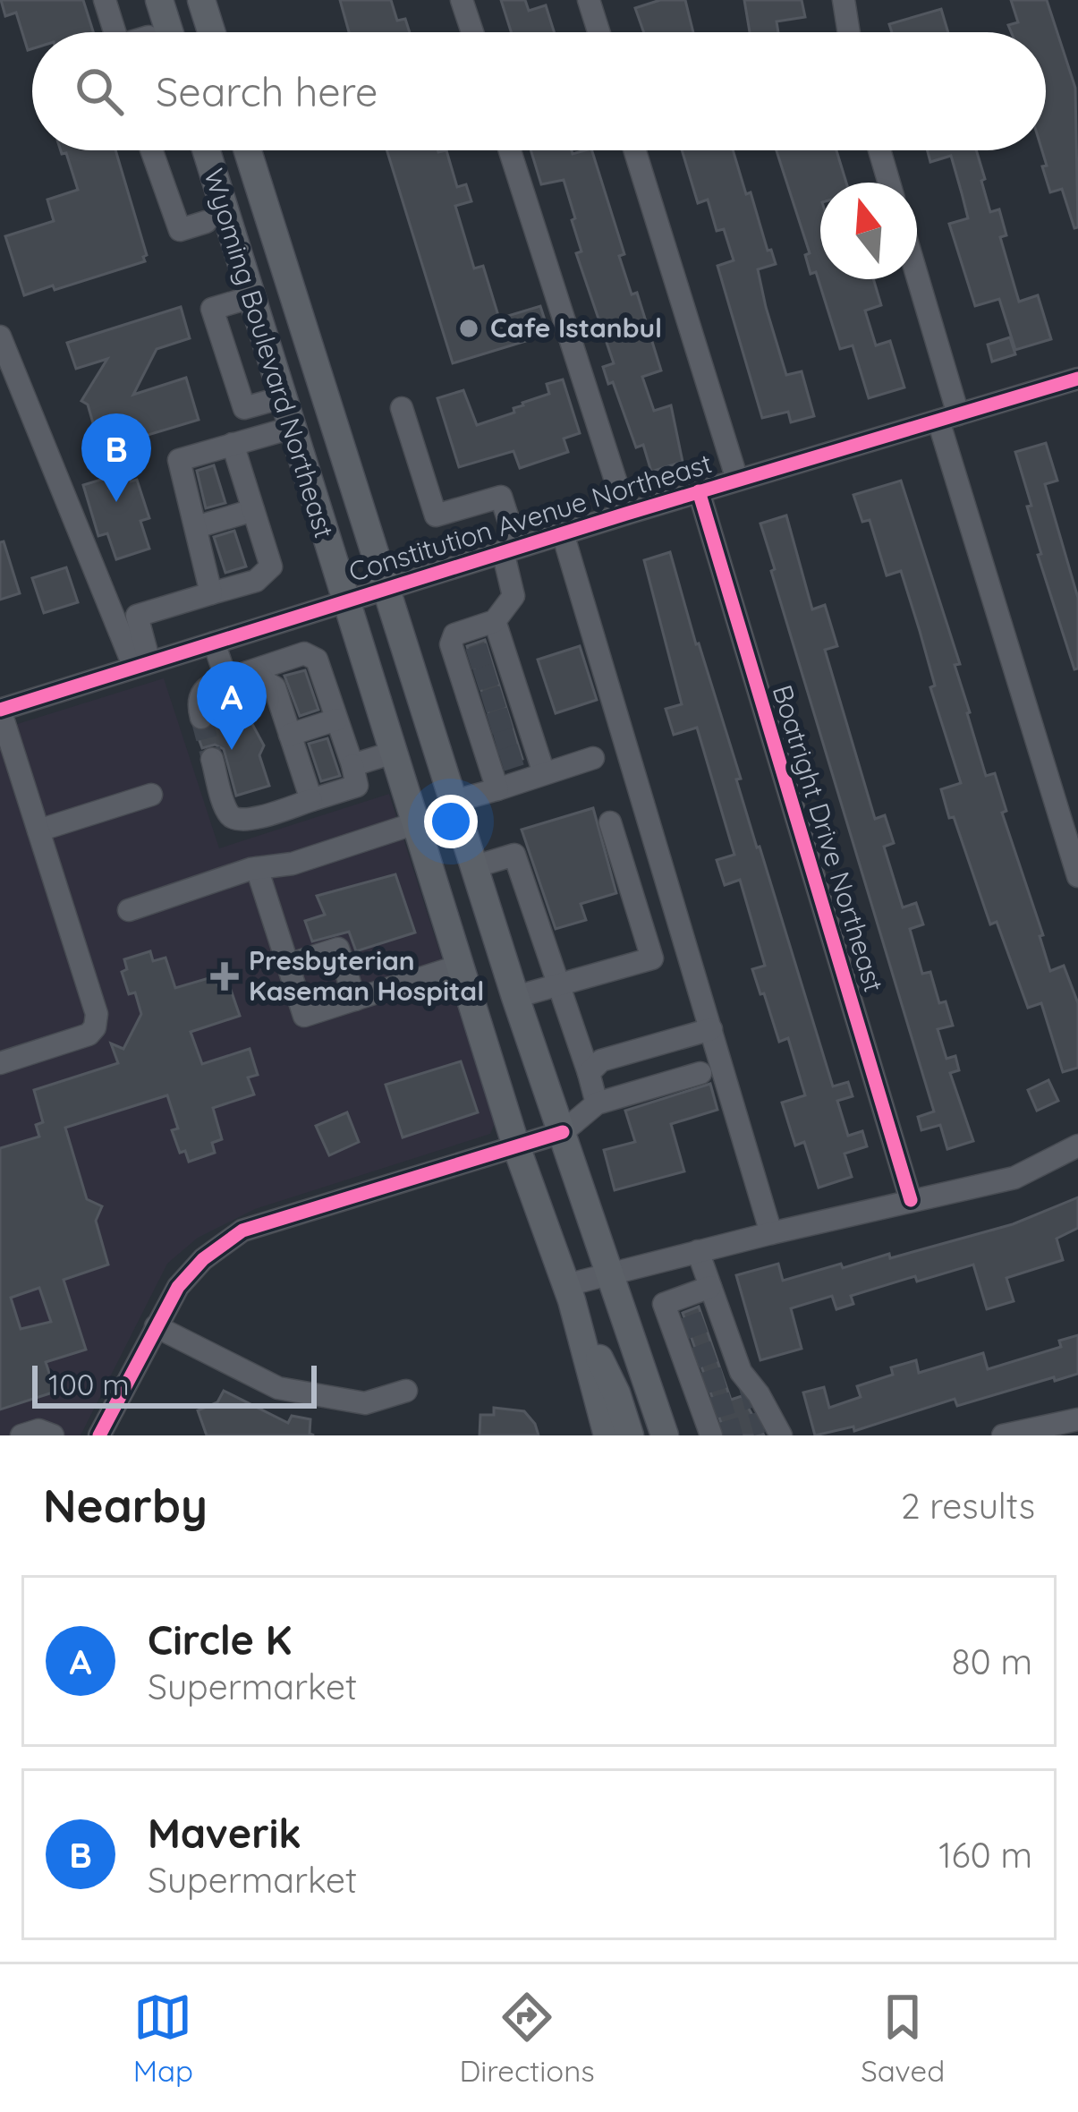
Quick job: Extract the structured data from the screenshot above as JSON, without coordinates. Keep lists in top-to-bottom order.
{
  "streets": {
    "main road": ["Wyoming Boulevard Northeast"],
    "street": ["Constitution Avenue Northeast", "Boatright Drive Northeast"]
  },
  "crossings": [
    ["Wyoming Boulevard Northeast", "Constitution Avenue Northeast"],
    ["Constitution Avenue Northeast", "Boatright Drive Northeast"]
  ],
  "places": {
    "other": ["Cafe Istanbul"],
    "health": ["Presbyterian Kaseman Hospital"]
  },
  "scale_bar": "100 m",
  "north": "top",
  "page": {
    "search": "Search here",
    "pins": ["B", "A"],
    "scale": "100 m",
    "heading": ["Nearby", "2 results"],
    "list": [
      {
        "mark": "A",
        "name": "Circle K",
        "note": "Supermarket",
        "value": "80 m"
      },
      {
        "mark": "B",
        "name": "Maverik",
        "note": "Supermarket",
        "value": "160 m"
      }
    ],
    "nav": ["Map", "Directions", "Saved"]
  }
}
